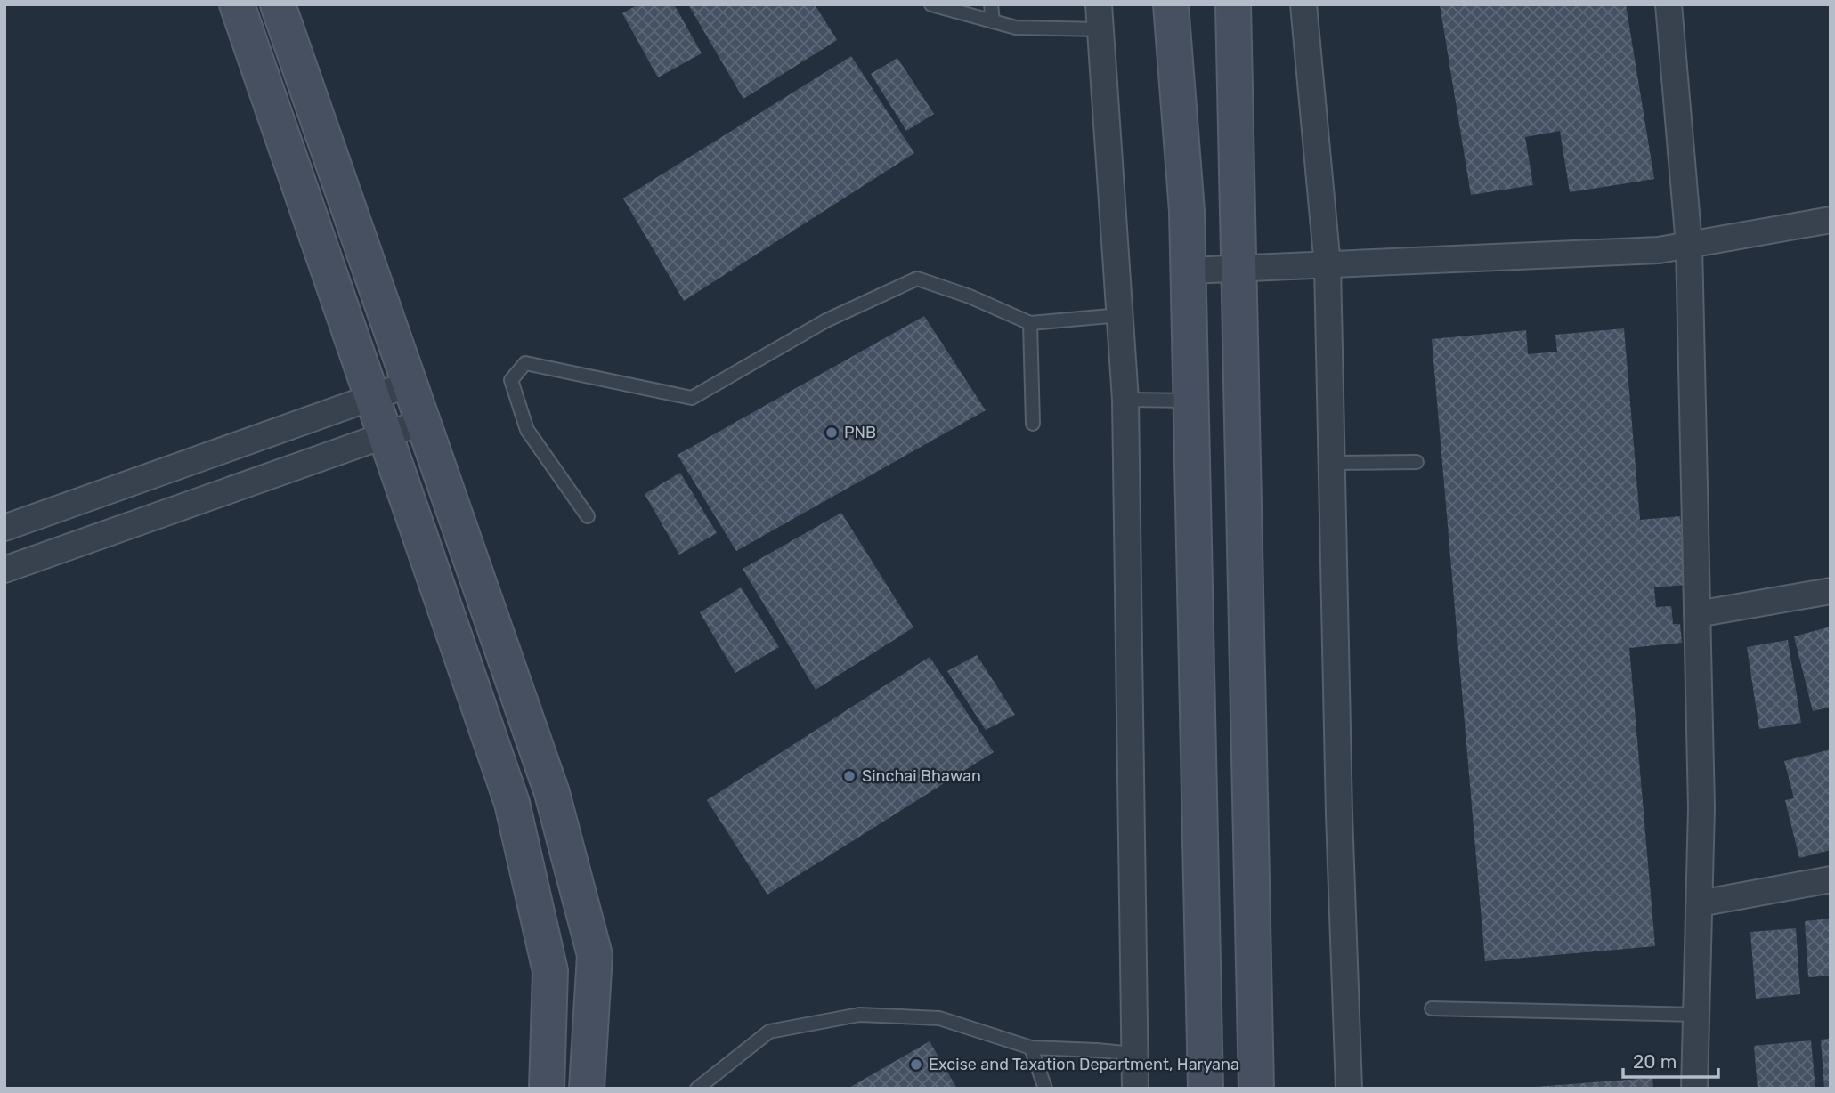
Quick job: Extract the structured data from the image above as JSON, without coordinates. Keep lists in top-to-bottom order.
{
  "places": ["PNB", "Sinchai Bhawan", "Excise and Taxation Department, Haryana"],
  "scale_bar": "20 m"
}
